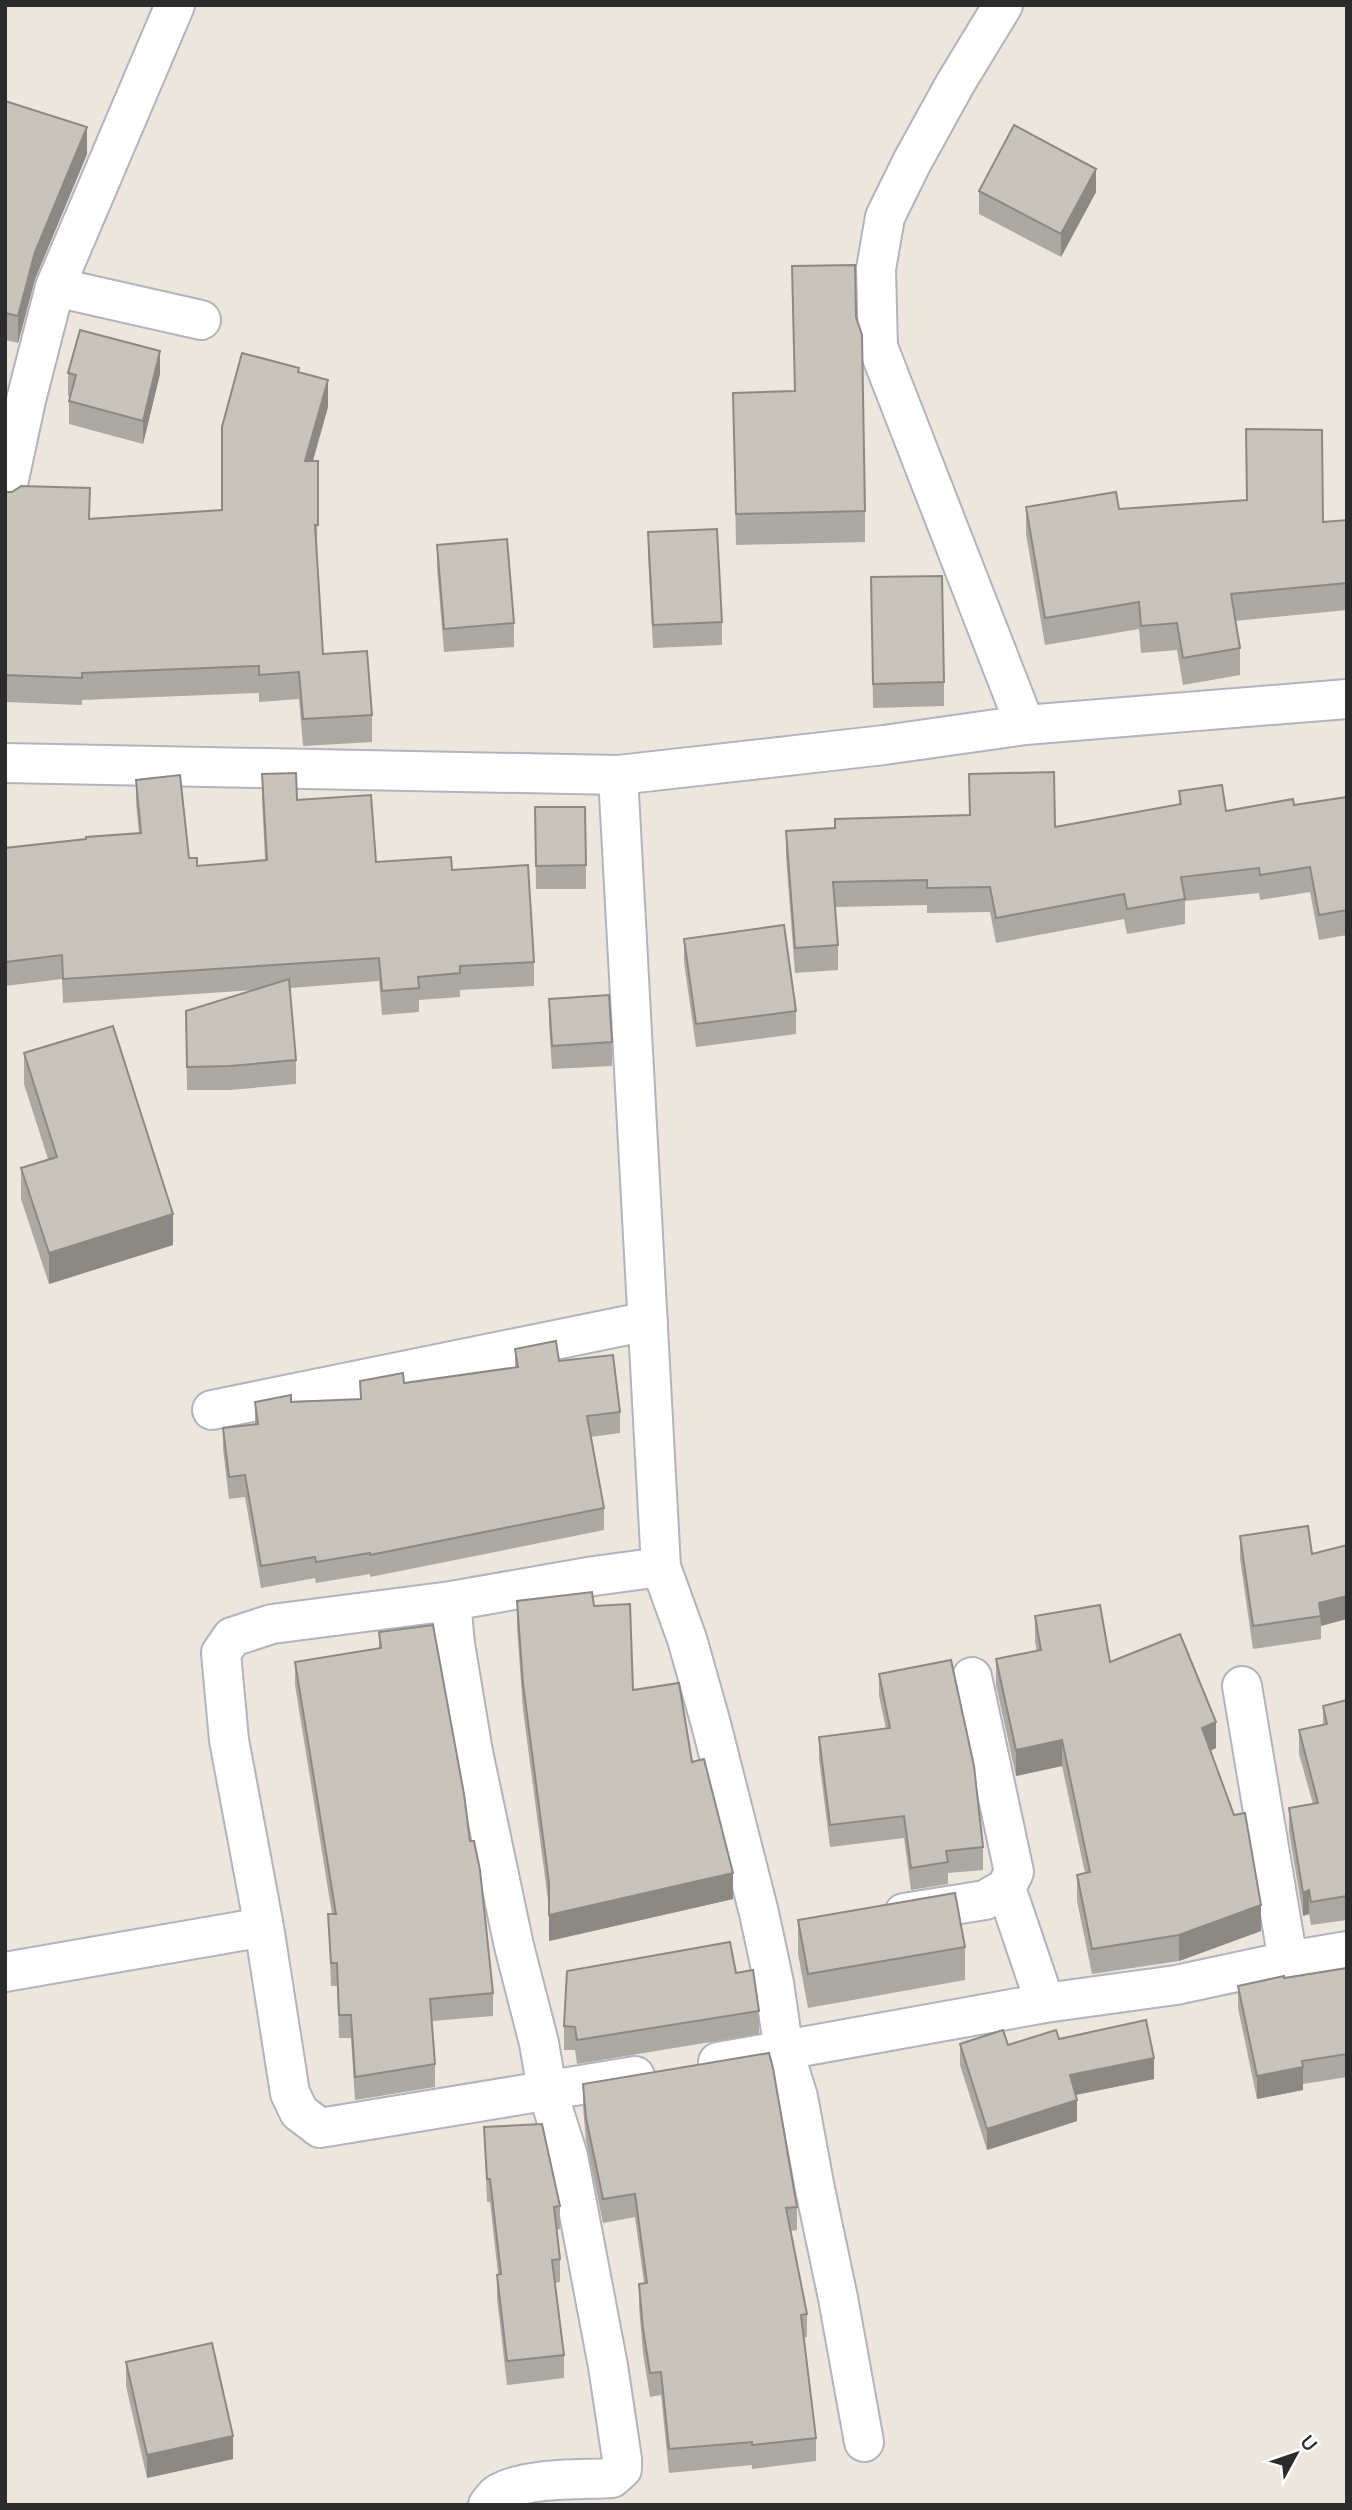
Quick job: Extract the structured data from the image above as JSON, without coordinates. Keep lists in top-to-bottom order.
{
  "north": "top right"
}
